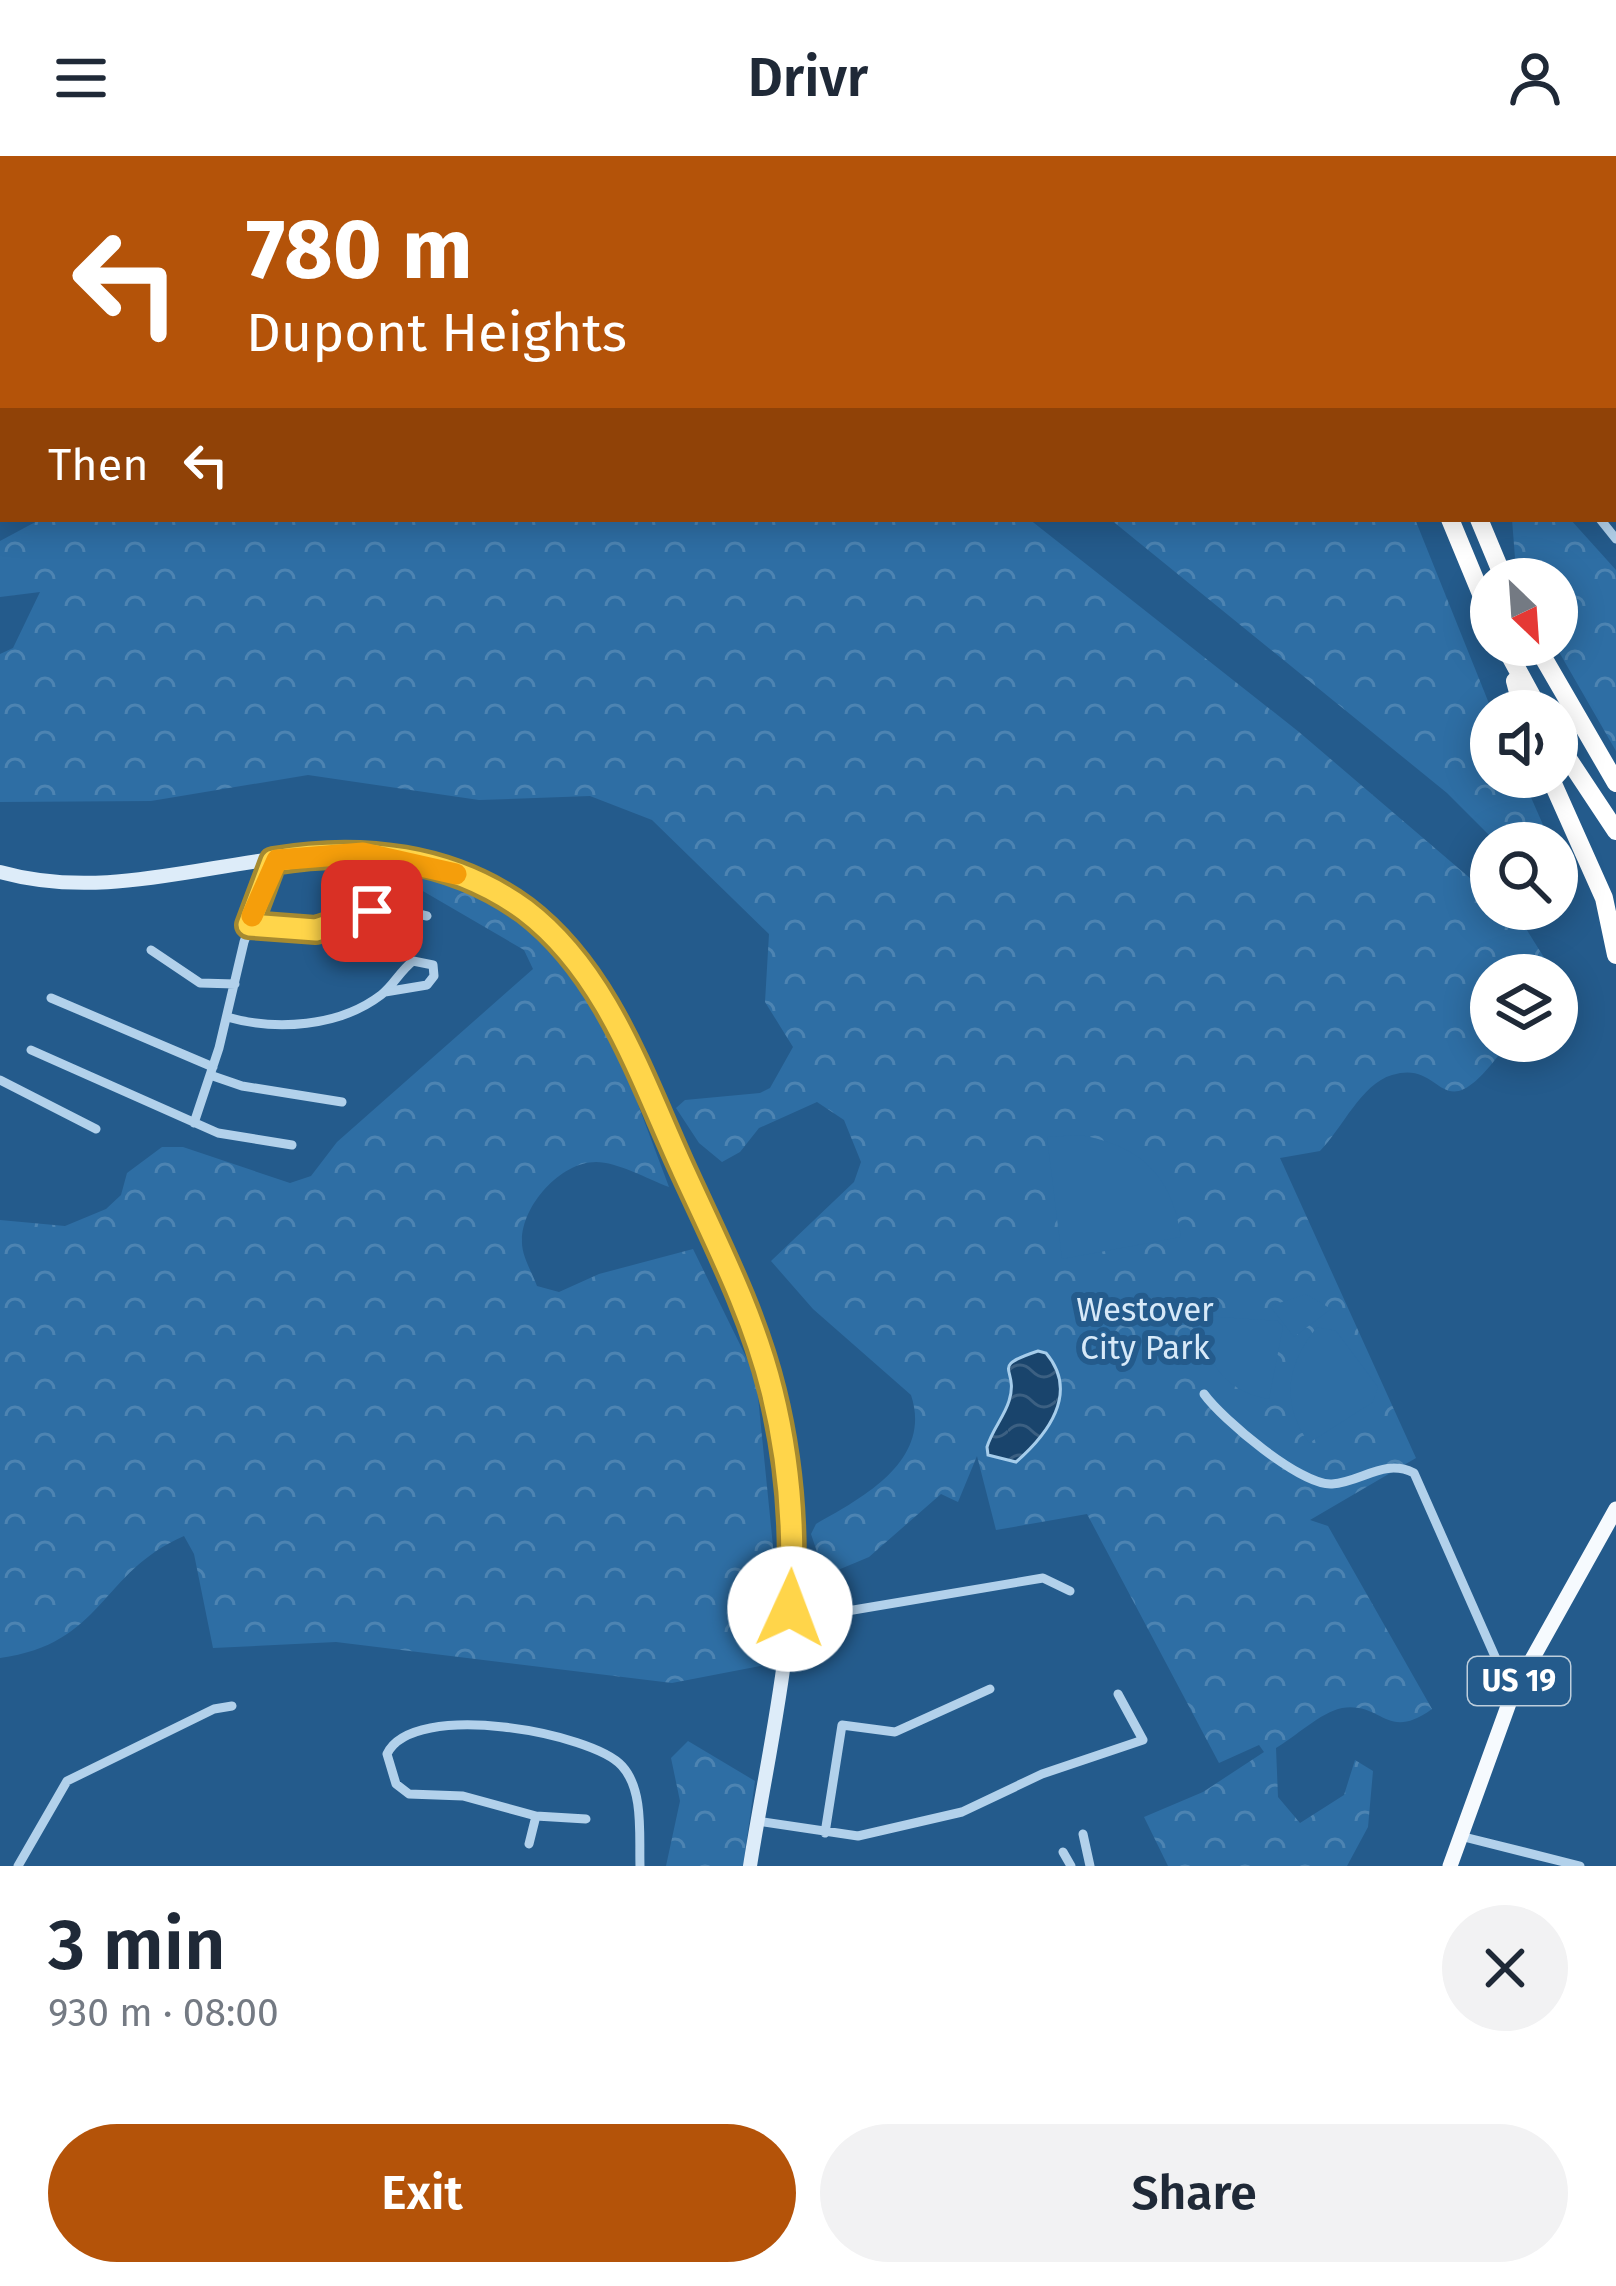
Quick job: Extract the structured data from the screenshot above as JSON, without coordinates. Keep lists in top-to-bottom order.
{
  "streets": {
    "main road": ["US 19"]
  },
  "parks": ["Westover City Park"],
  "north": "bottom right",
  "page": {
    "header": "Drivr",
    "turn": ["780 m", "Dupont Heights"],
    "then": "Then",
    "heading": ["3 min", "930 m · 08:00"],
    "buttons": ["Exit", "Share"]
  }
}
